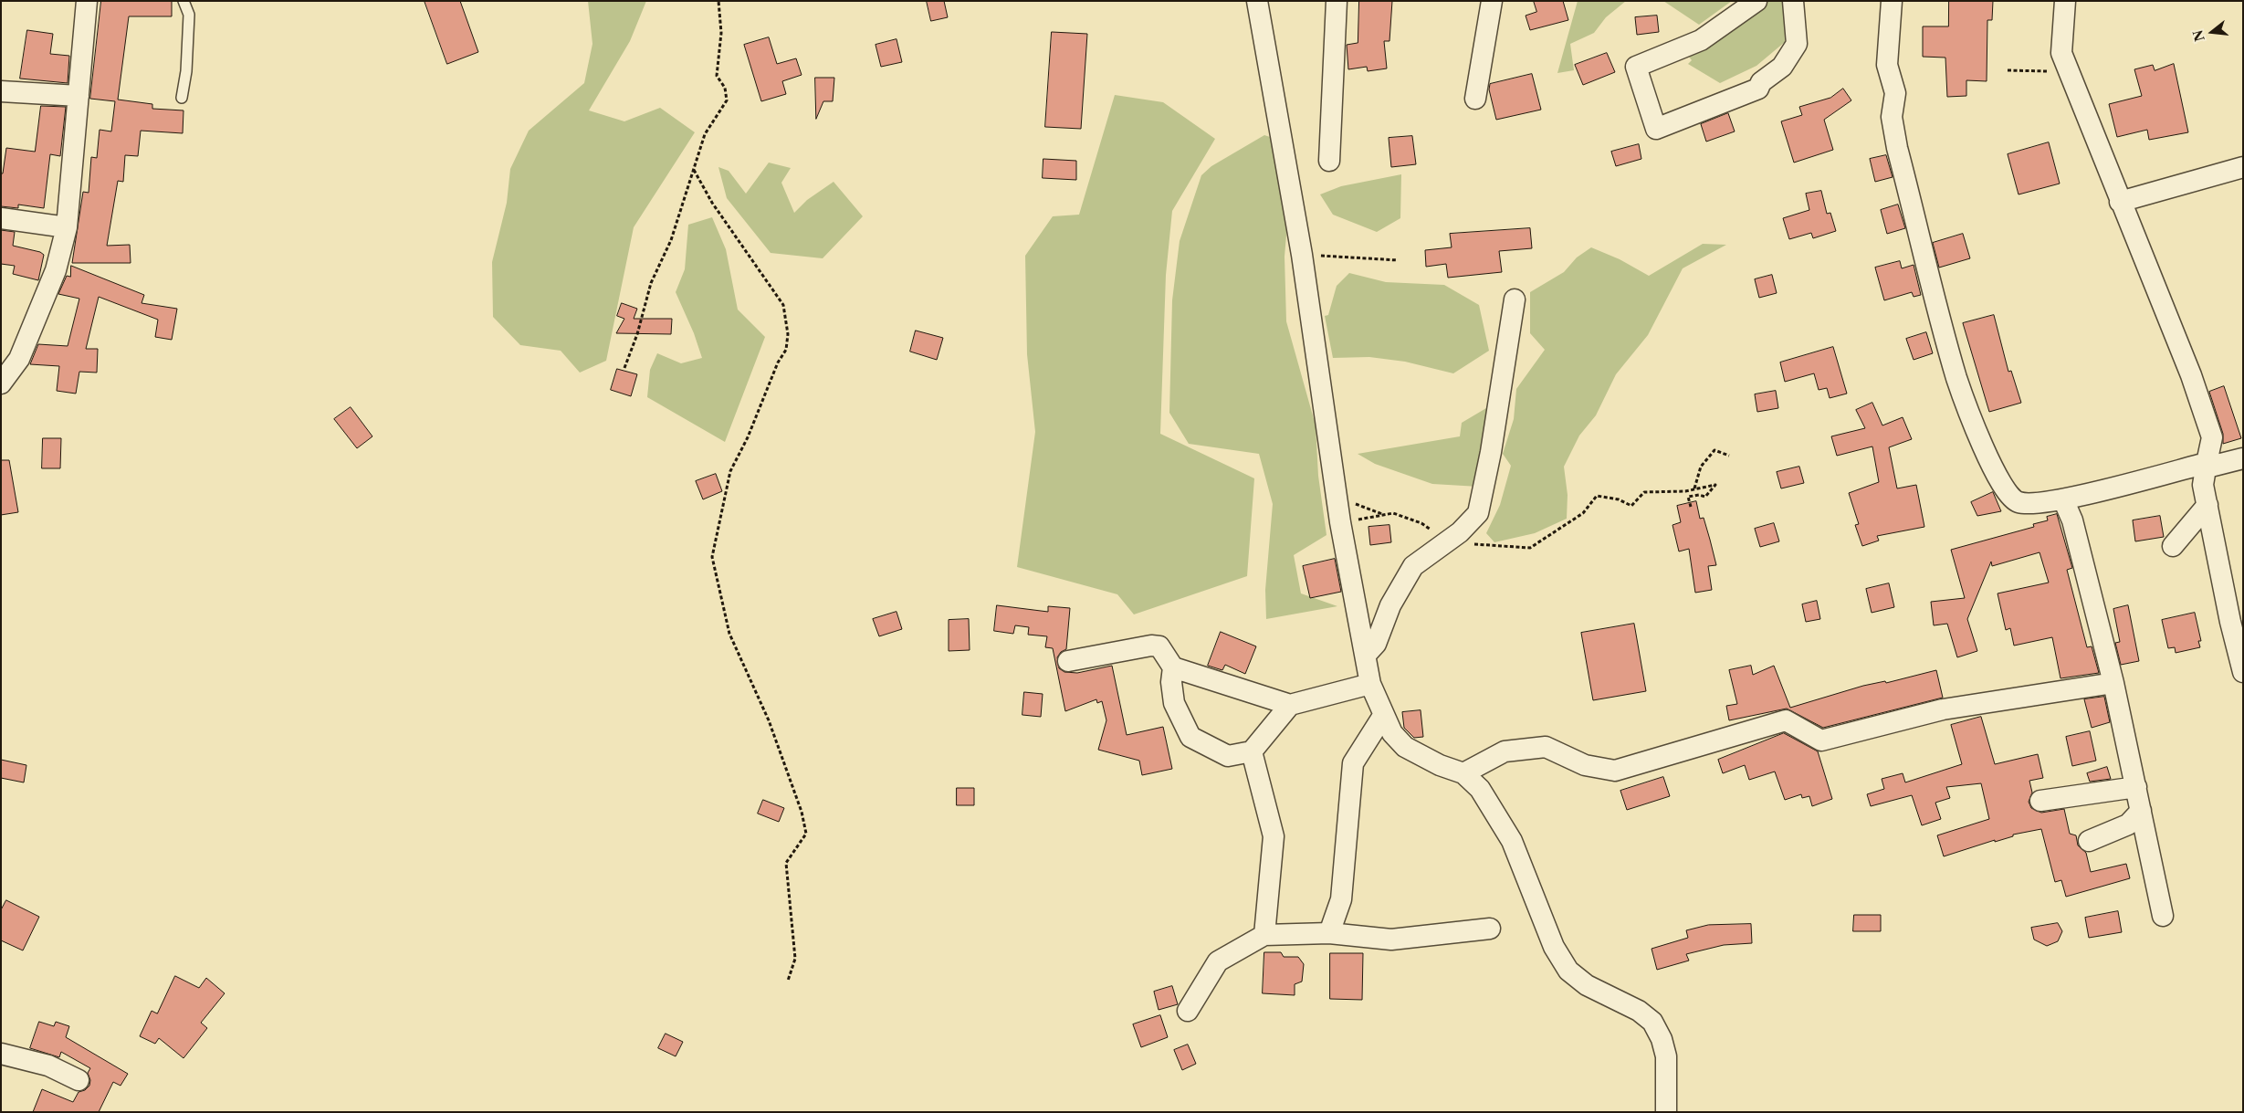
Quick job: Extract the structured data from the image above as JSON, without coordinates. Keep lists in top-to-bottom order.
{
  "north": "left"
}
